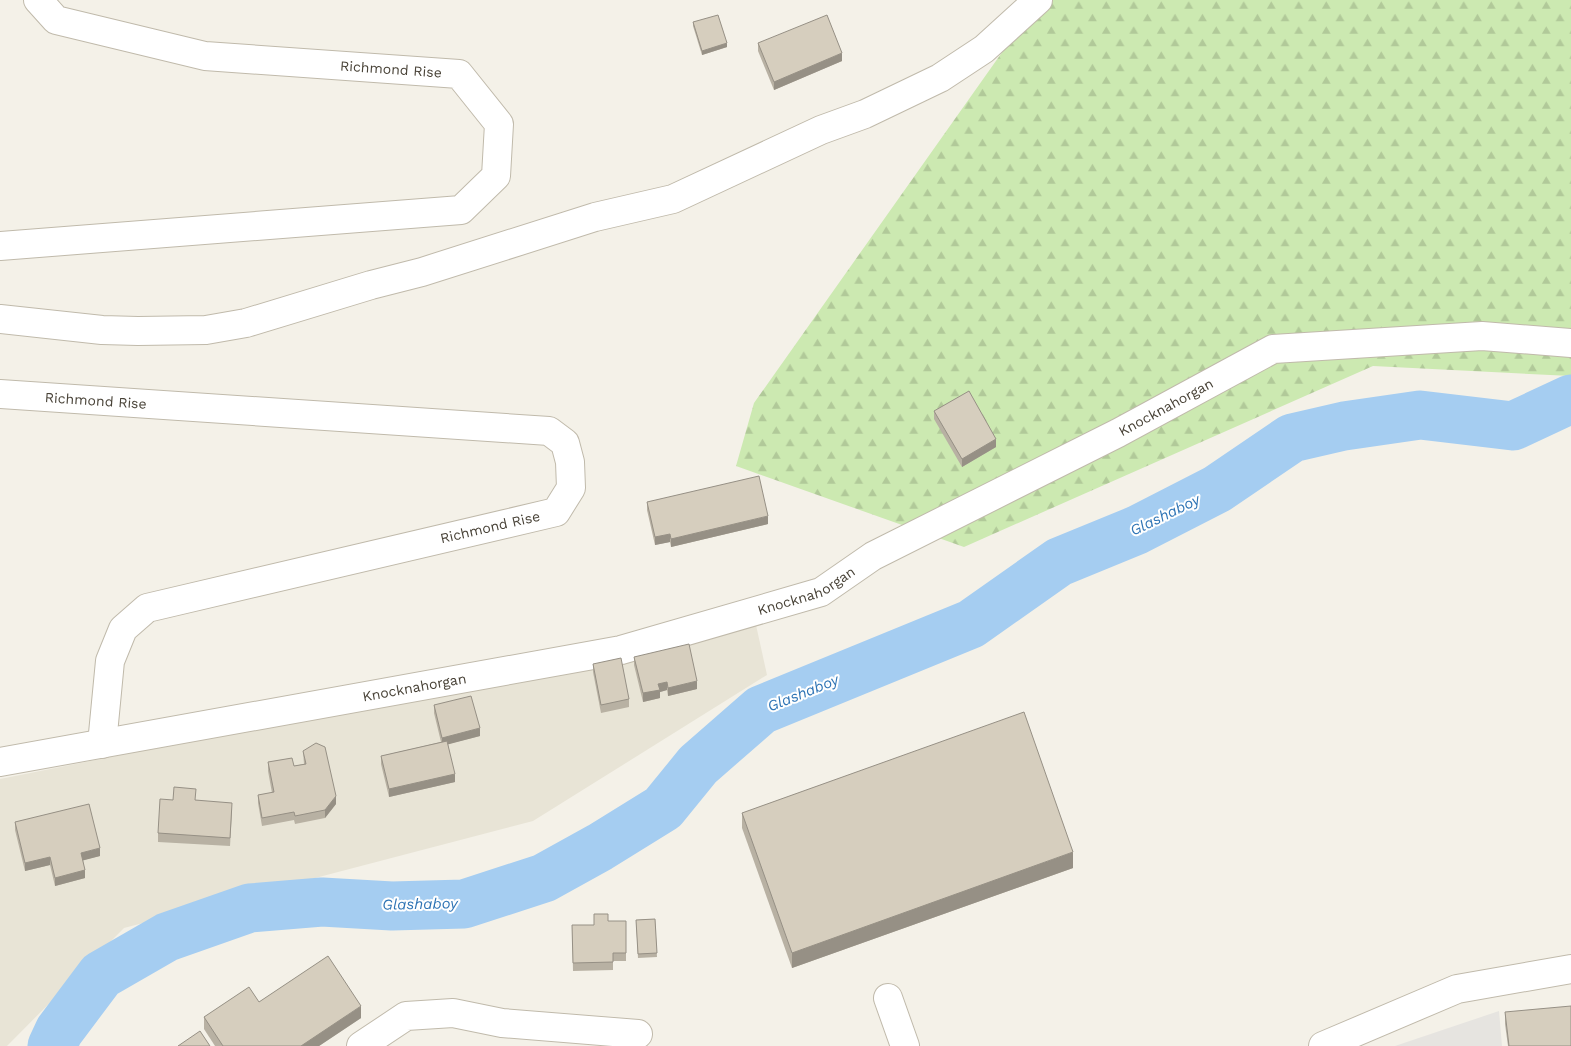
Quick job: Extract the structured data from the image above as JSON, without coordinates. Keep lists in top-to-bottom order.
{
  "streets": {
    "street": ["Richmond Rise", "Knocknahorgan"]
  },
  "crossings": [
    ["Richmond Rise", "Knocknahorgan"]
  ],
  "water": ["Glashaboy"]
}
